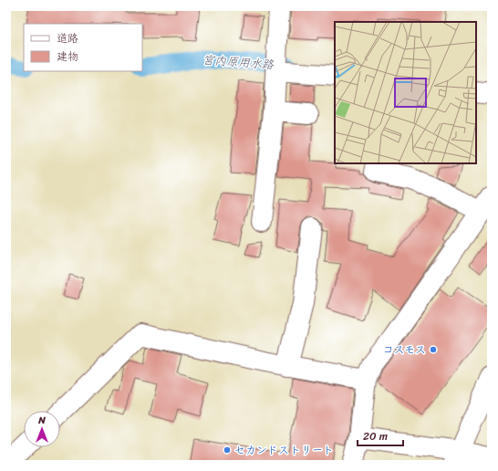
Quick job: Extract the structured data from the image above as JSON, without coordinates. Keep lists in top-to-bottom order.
{
  "water": ["宮内原用水路"],
  "places": ["コスモス", "セカンドストリート"],
  "legend": ["道路", "建物"],
  "scale_bar": "20 m",
  "north": "top"
}
